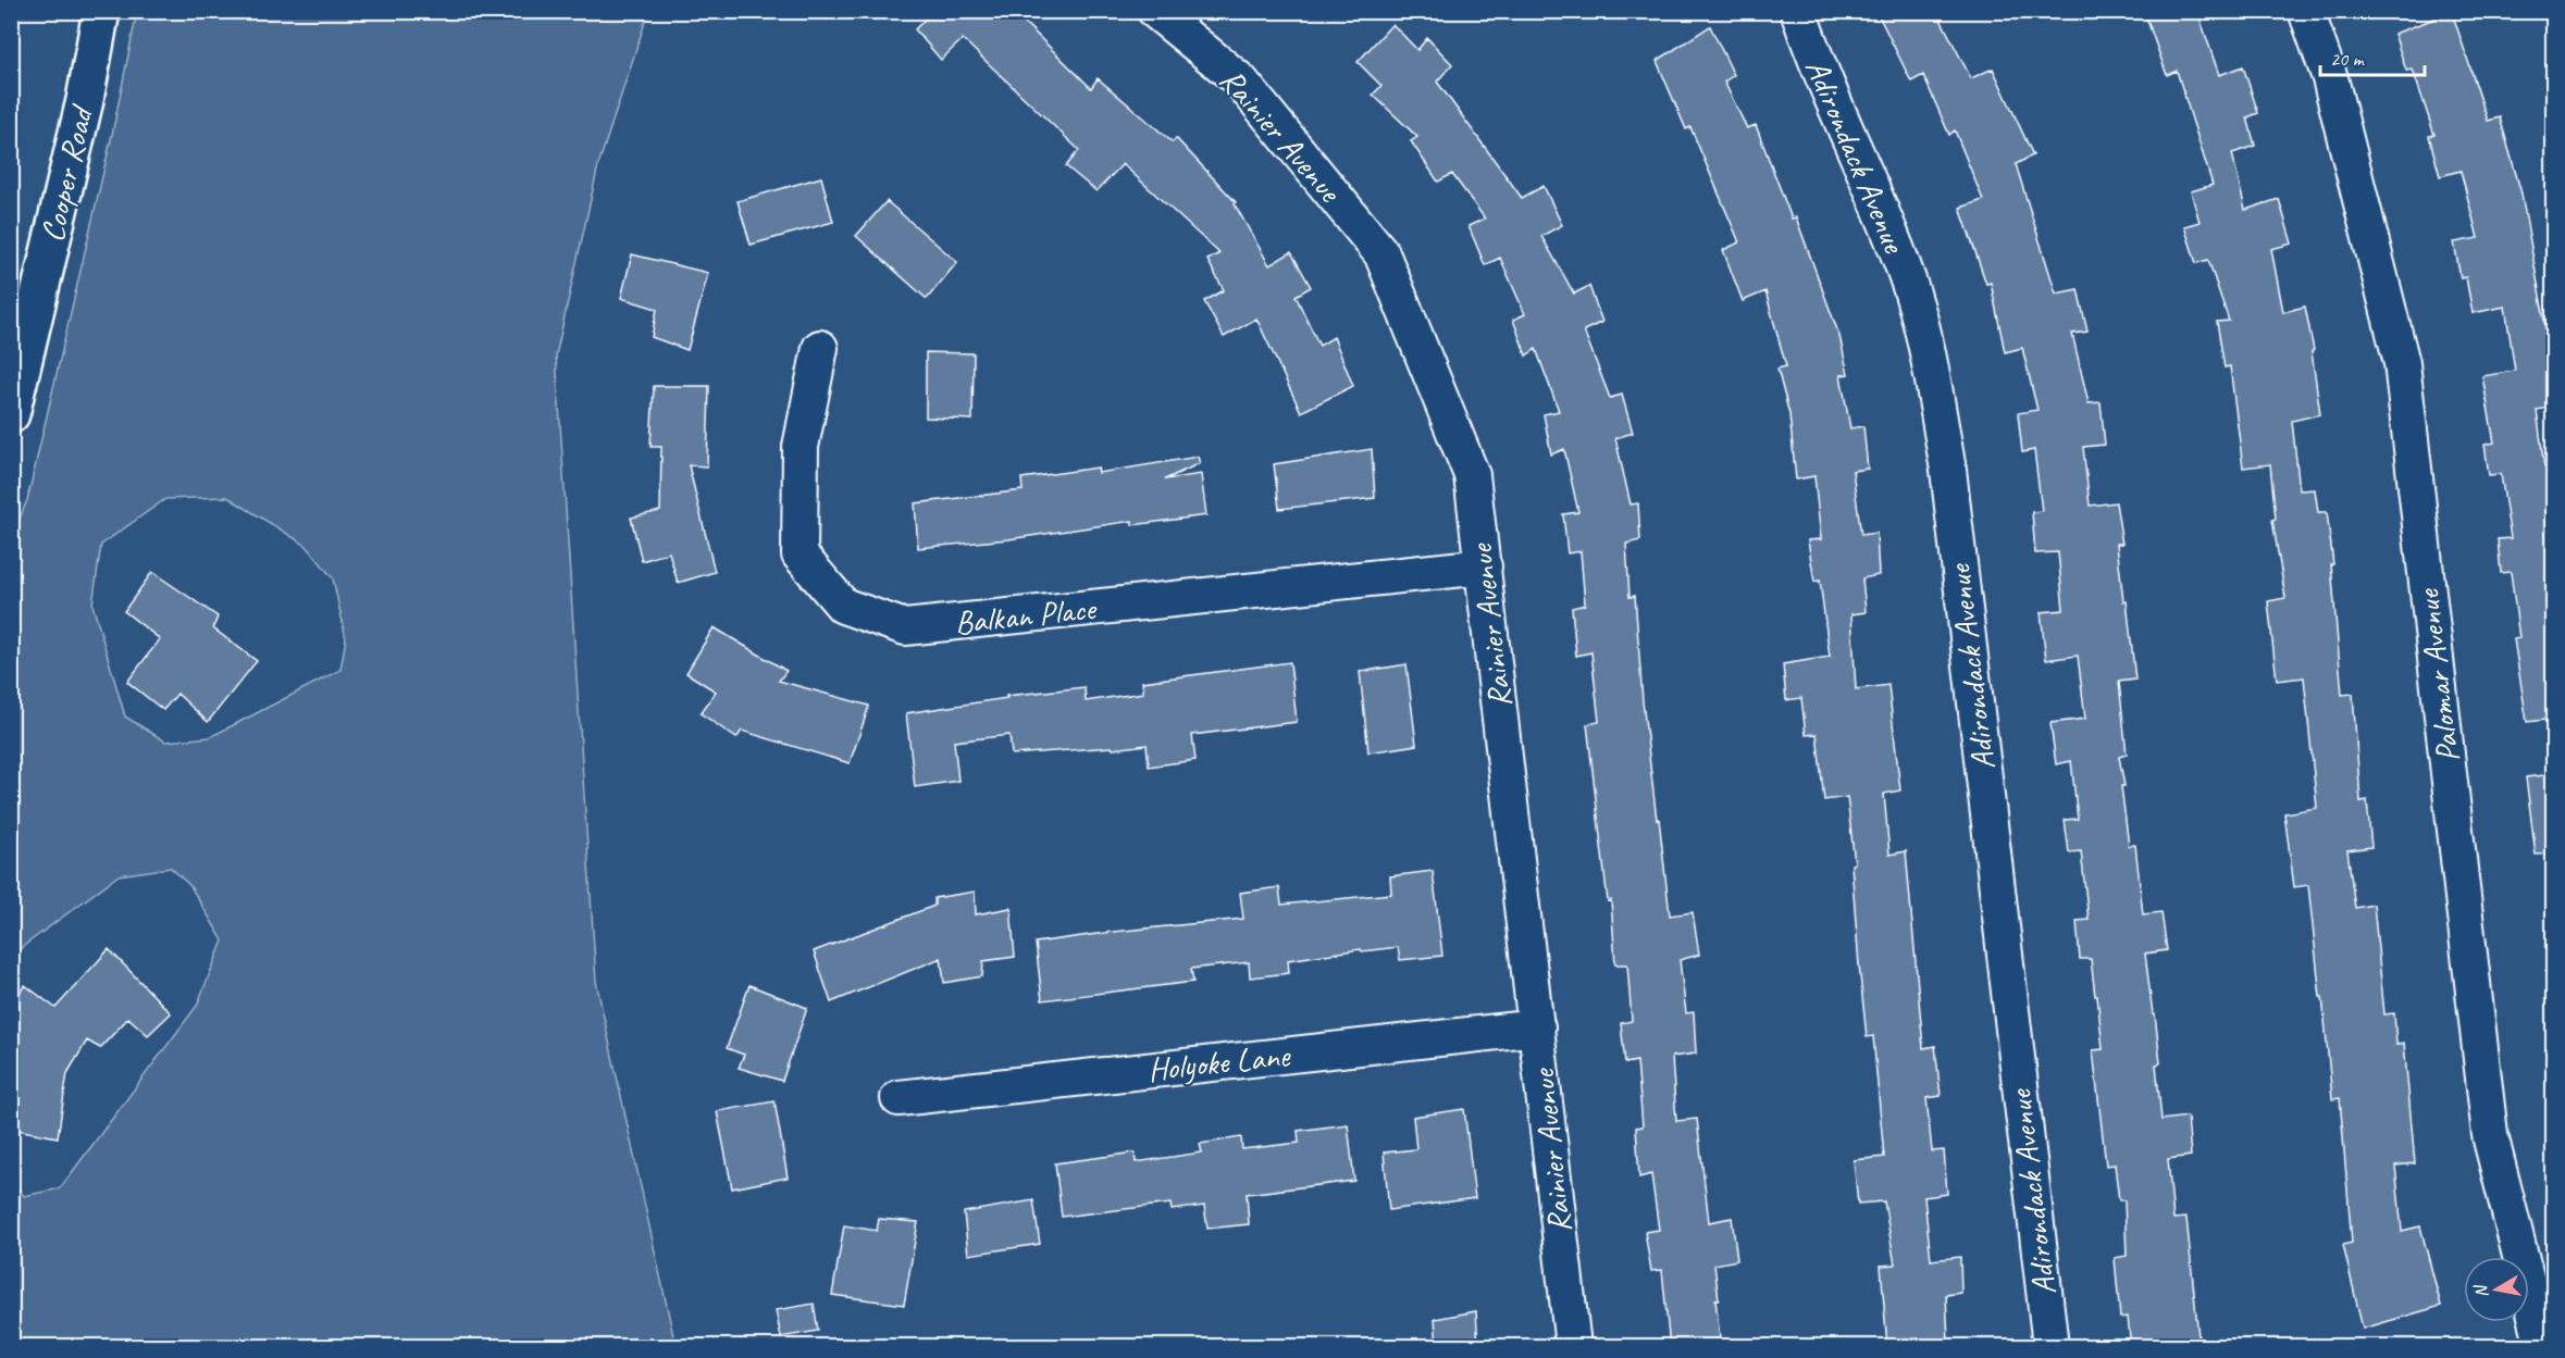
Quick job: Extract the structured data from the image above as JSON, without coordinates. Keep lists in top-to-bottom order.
{
  "streets": {
    "street": [
      "Rainier Avenue",
      "Adirondack Avenue",
      "Cooper Road",
      "Balkan Place",
      "Palomar Avenue",
      "Holyoke Lane"
    ]
  },
  "crossings": [
    ["Rainier Avenue", "Balkan Place"],
    ["Rainier Avenue", "Holyoke Lane"]
  ],
  "scale_bar": "20 m",
  "north": "left"
}
